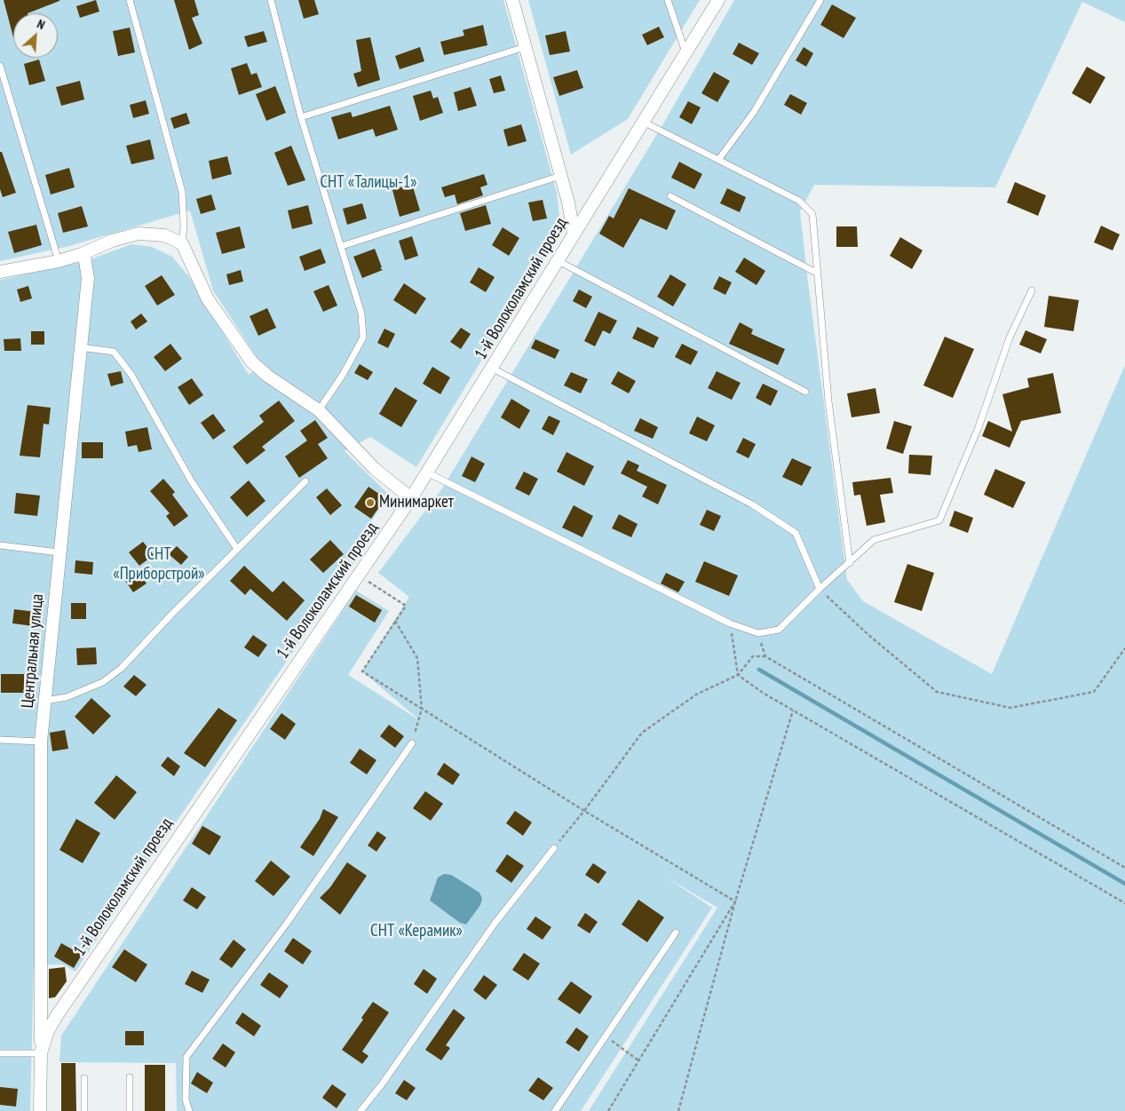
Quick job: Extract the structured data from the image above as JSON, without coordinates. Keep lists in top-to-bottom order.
{
  "streets": {
    "street": ["1-й Волоколамский проезд", "Центральная улица"]
  },
  "crossings": [
    ["1-й Волоколамский проезд", "Центральная улица"]
  ],
  "parks": ["СНТ «Талицы-1»", "СНТ «Приборстрой»", "СНТ «Керамик»"],
  "places": ["Минимаркет"],
  "north": "top right"
}
